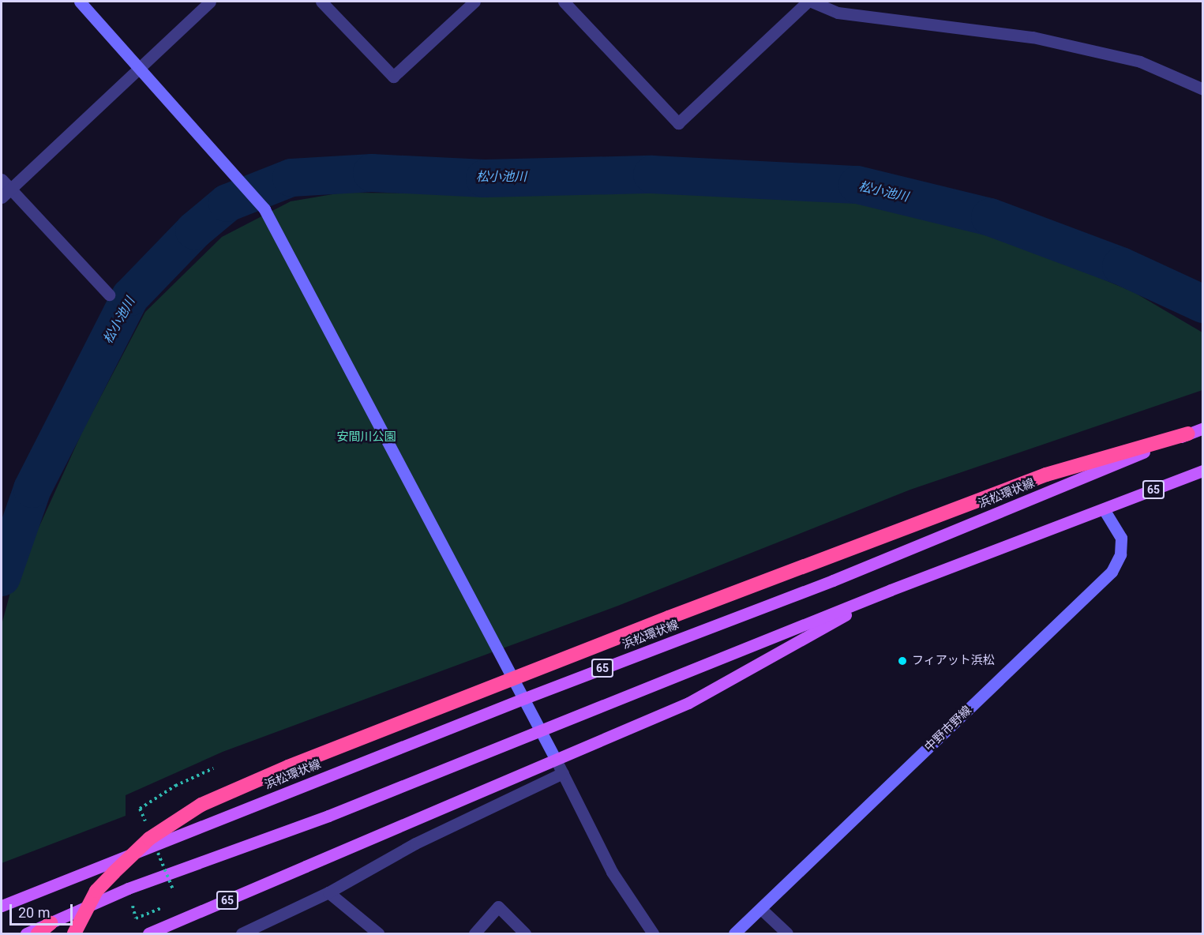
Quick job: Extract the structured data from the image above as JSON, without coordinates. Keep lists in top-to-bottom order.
{
  "streets": {
    "main road": ["65", "浜松環状線"],
    "street": ["中野市野線"]
  },
  "crossings": [
    ["65", "中野市野線"]
  ],
  "water": ["松小池川"],
  "parks": ["安間川公園"],
  "places": ["フィアット浜松"],
  "scale_bar": "20 m"
}
